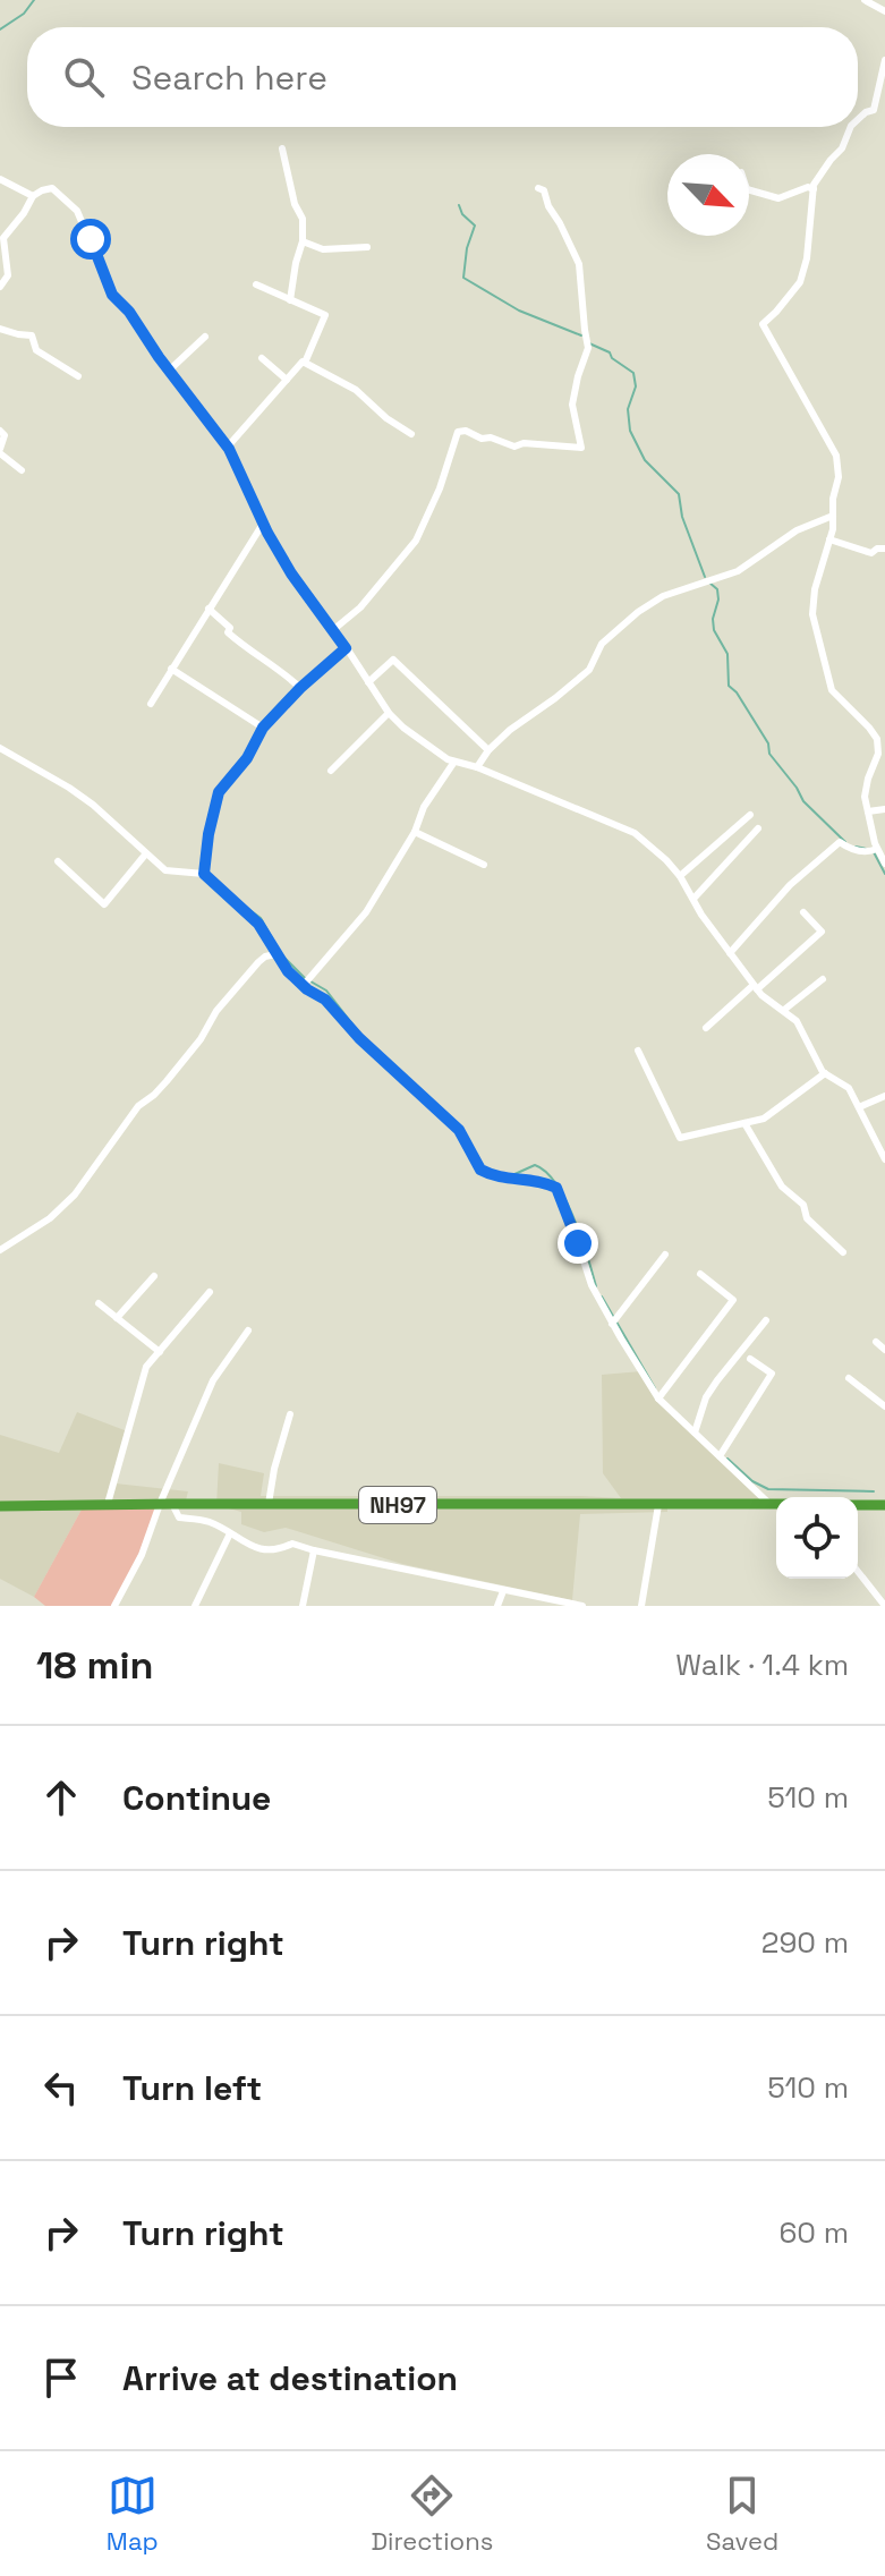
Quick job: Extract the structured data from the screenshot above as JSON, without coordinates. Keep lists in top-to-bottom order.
{
  "streets": {
    "highway": ["NH97"]
  },
  "north": "bottom right",
  "page": {
    "search": "Search here",
    "heading": ["18 min", "Walk · 1.4 km"],
    "list": [
      ["Continue", "510 m"],
      ["Turn right", "290 m"],
      ["Turn left", "510 m"],
      ["Turn right", "60 m"],
      "Arrive at destination"
    ],
    "nav": ["Map", "Directions", "Saved"]
  }
}
